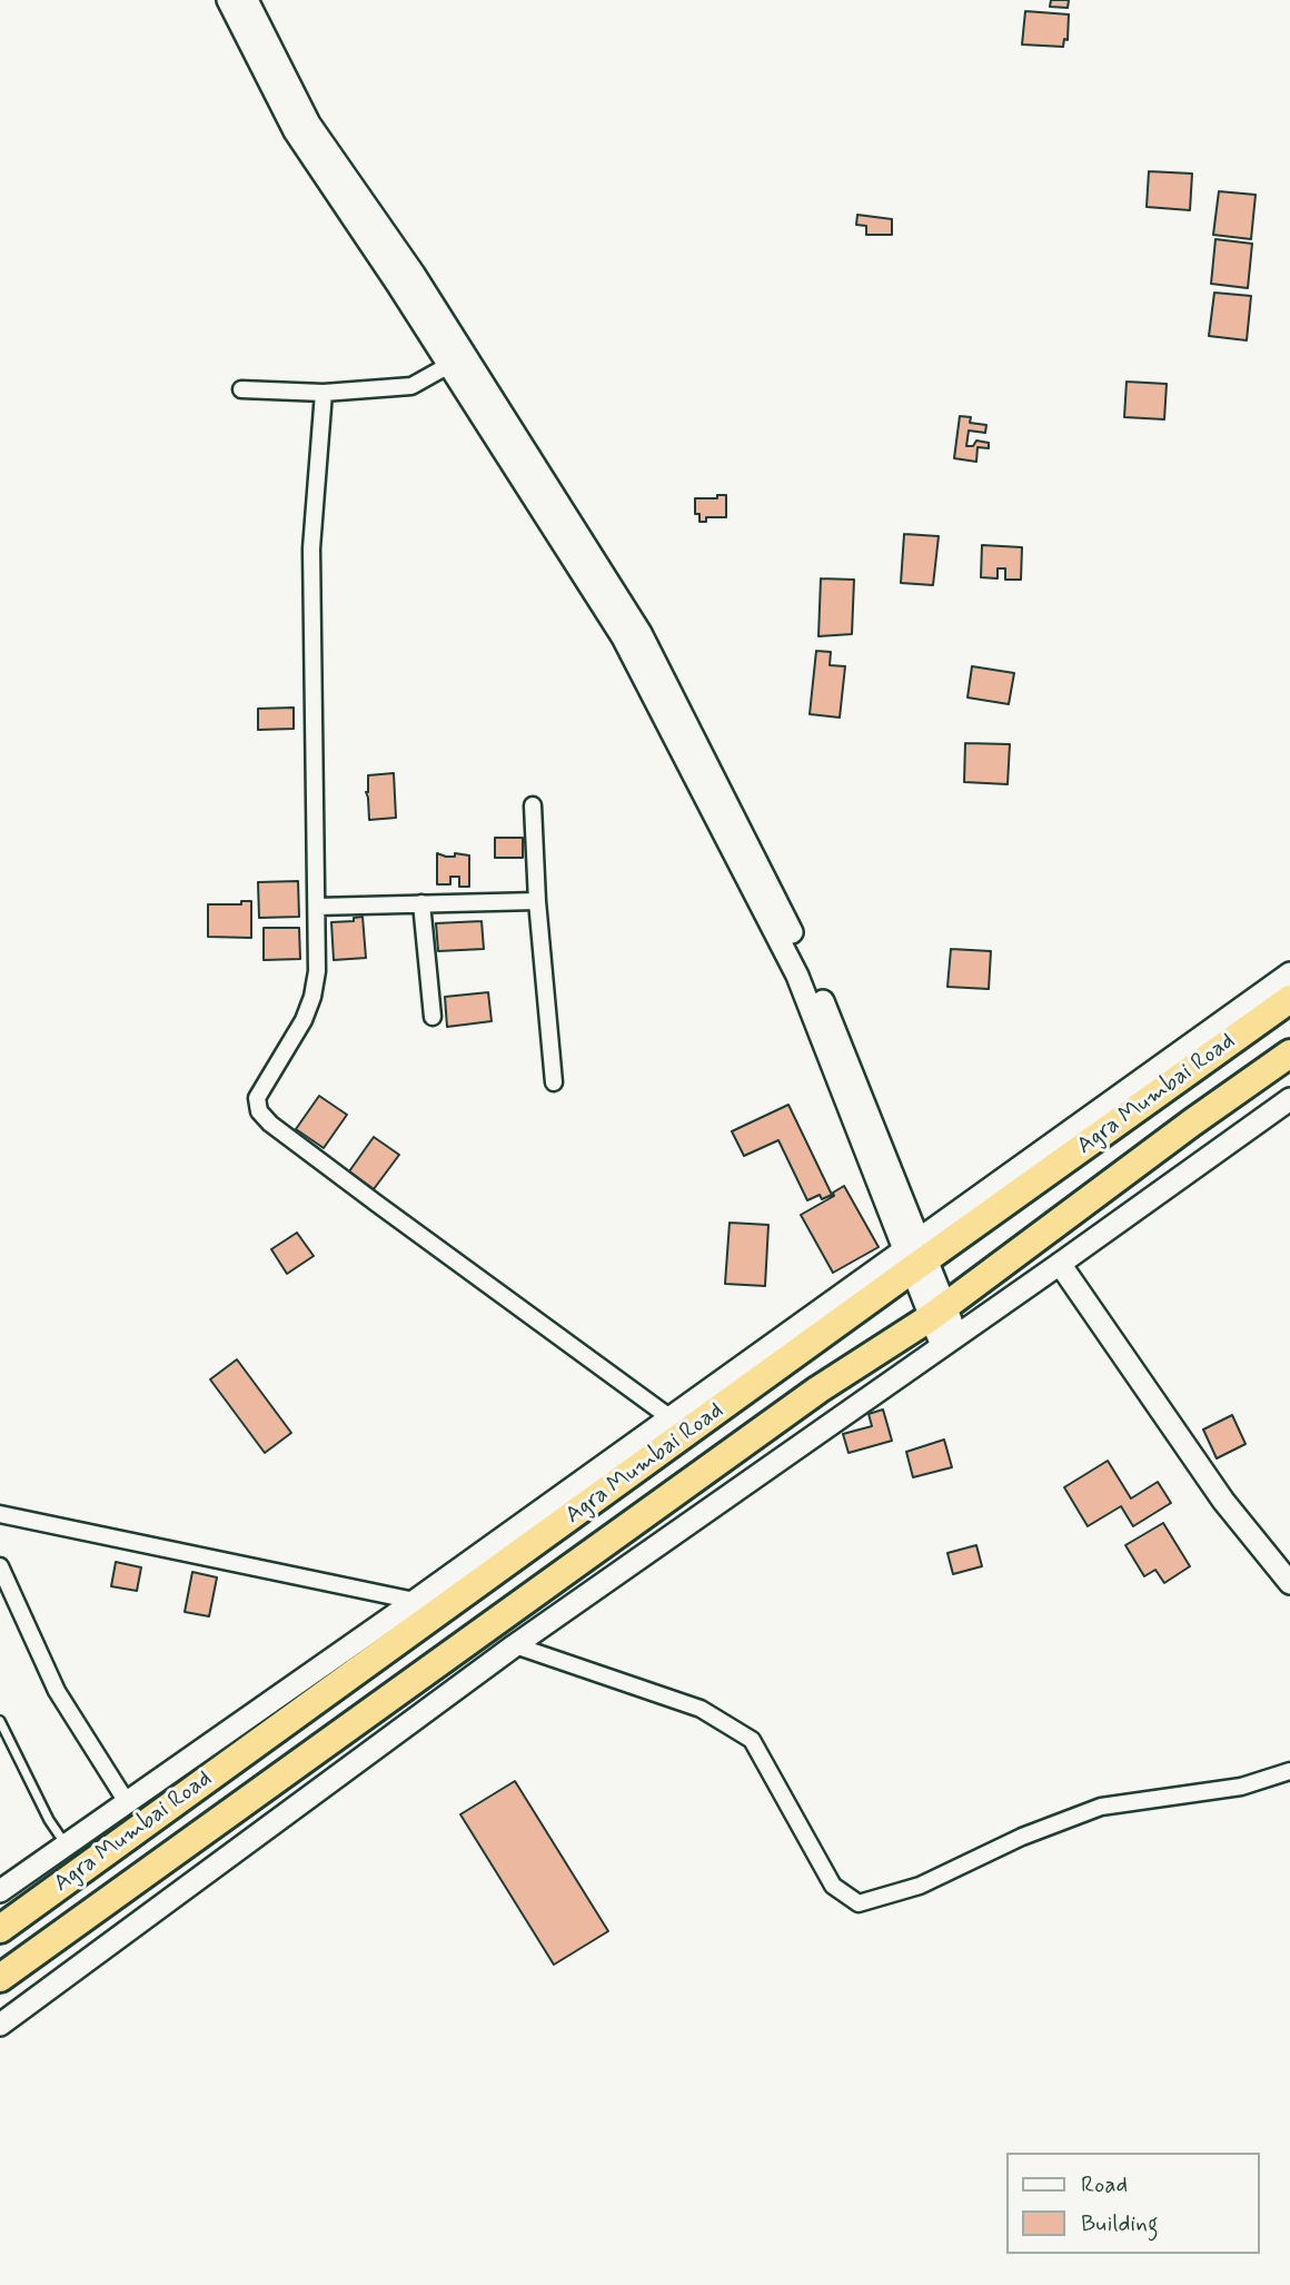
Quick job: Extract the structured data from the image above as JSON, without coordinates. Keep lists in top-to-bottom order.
{
  "streets": {
    "highway": ["Agra Mumbai Road"]
  },
  "legend": ["Road", "Building"]
}
